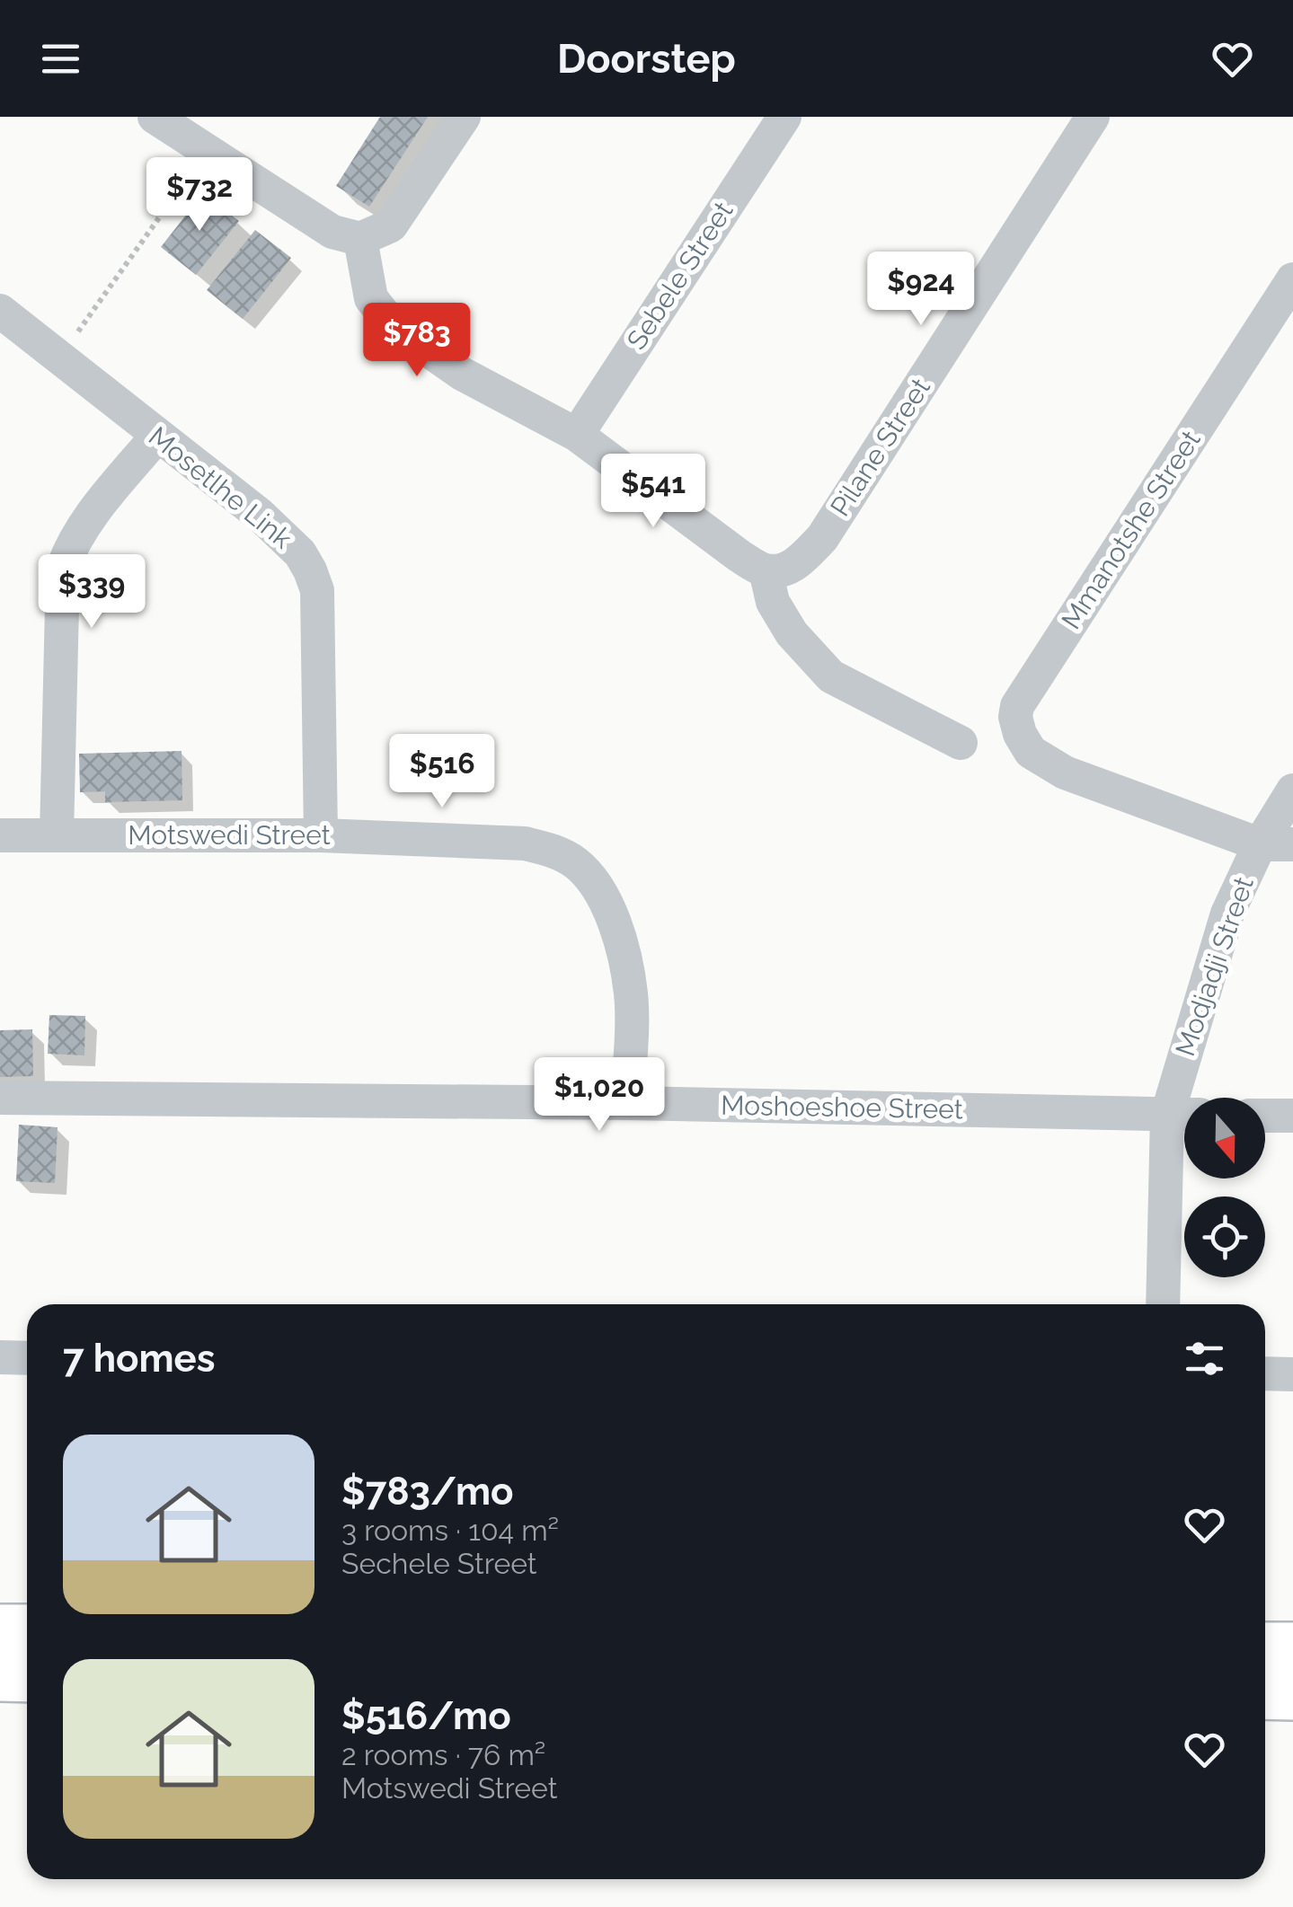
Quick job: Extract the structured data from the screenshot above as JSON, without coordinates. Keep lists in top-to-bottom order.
{
  "streets": {
    "street": [
      "Sebele Street",
      "Pilane Street",
      "Mosetlhe Link",
      "Mmanotshe Street",
      "Motswedi Street",
      "Modjadji Street",
      "Moshoeshoe Street"
    ]
  },
  "crossings": [
    ["Mosetlhe Link", "Motswedi Street"],
    ["Mmanotshe Street", "Modjadji Street"],
    ["Motswedi Street", "Moshoeshoe Street"],
    ["Modjadji Street", "Moshoeshoe Street"]
  ],
  "north": "bottom",
  "page": {
    "header": "Doorstep",
    "price": [
      "$732",
      "$924",
      "$783",
      "$541",
      "$339",
      "$516",
      "$1,020"
    ],
    "heading": "7 homes",
    "list": [
      {
        "name": "$783/mo",
        "note": "3 rooms · 104 m² · Sechele Street"
      },
      {
        "name": "$516/mo",
        "note": "2 rooms · 76 m² · Motswedi Street"
      }
    ]
  }
}
